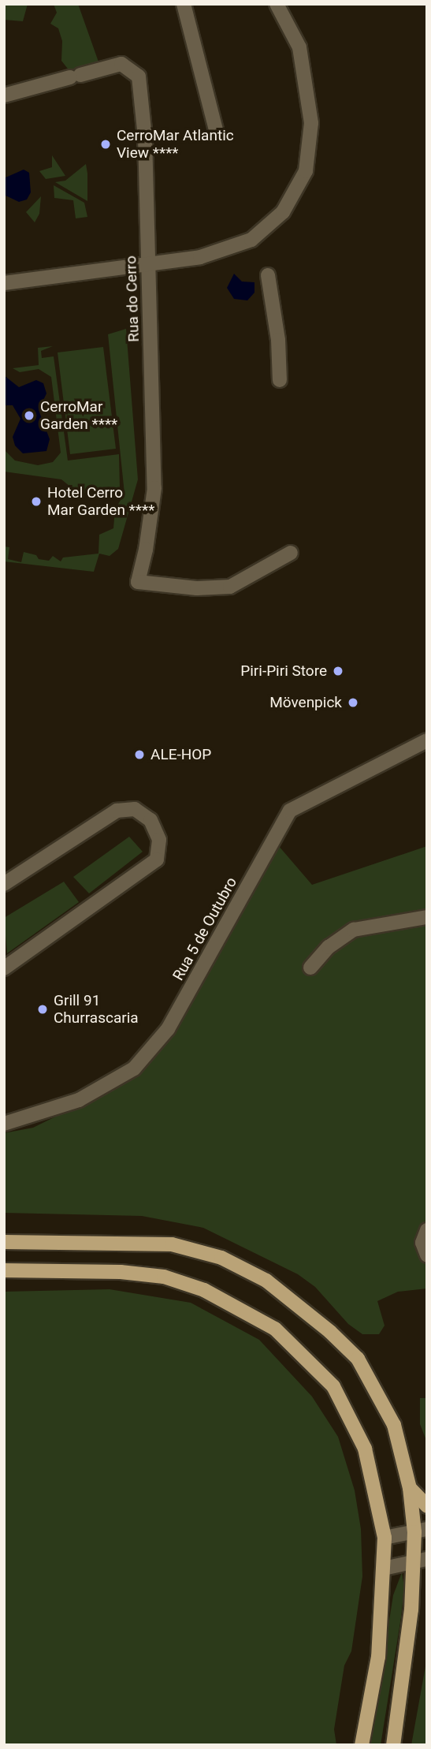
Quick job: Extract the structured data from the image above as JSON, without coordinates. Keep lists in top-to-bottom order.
{
  "streets": {
    "street": ["Rua do Cerro", "Rua 5 de Outubro"]
  },
  "places": [
    "CerroMar Atlantic View ****",
    "CerroMar Garden ****",
    "Hotel Cerro Mar Garden ****",
    "Piri-Piri Store",
    "Mövenpick",
    "ALE-HOP",
    "Grill 91 Churrascaria"
  ]
}
